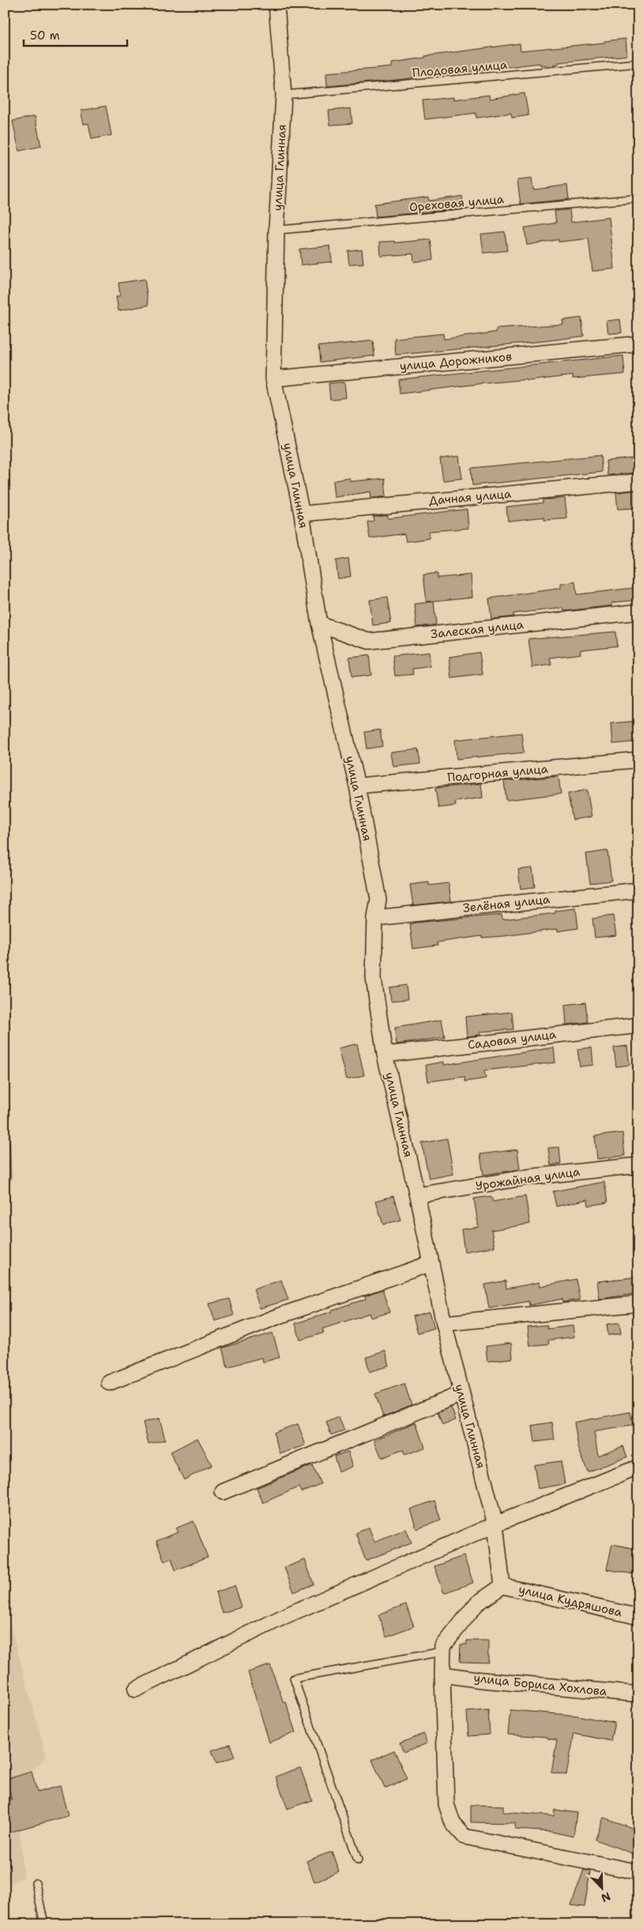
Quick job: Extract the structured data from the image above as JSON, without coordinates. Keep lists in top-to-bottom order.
{
  "streets": {
    "street": [
      "улица Глинная",
      "улица Дорожников",
      "Дачная улица",
      "Залеская улица",
      "Подгорная улица",
      "Зелёная улица",
      "Садовая улица",
      "Урожайная улица",
      "улица Кудряшова",
      "улица Бориса Хохлова"
    ],
    "lane": ["Плодовая улица", "Ореховая улица"]
  },
  "crossings": [
    ["Плодовая улица", "улица Глинная"],
    ["улица Глинная", "Ореховая улица"],
    ["улица Глинная", "улица Дорожников"],
    ["улица Глинная", "Дачная улица"],
    ["улица Глинная", "Залеская улица"],
    ["улица Глинная", "Подгорная улица"],
    ["улица Глинная", "Зелёная улица"],
    ["улица Глинная", "Садовая улица"],
    ["улица Глинная", "Урожайная улица"],
    ["улица Глинная", "улица Кудряшова"]
  ],
  "scale_bar": "50 m",
  "north": "bottom right"
}
